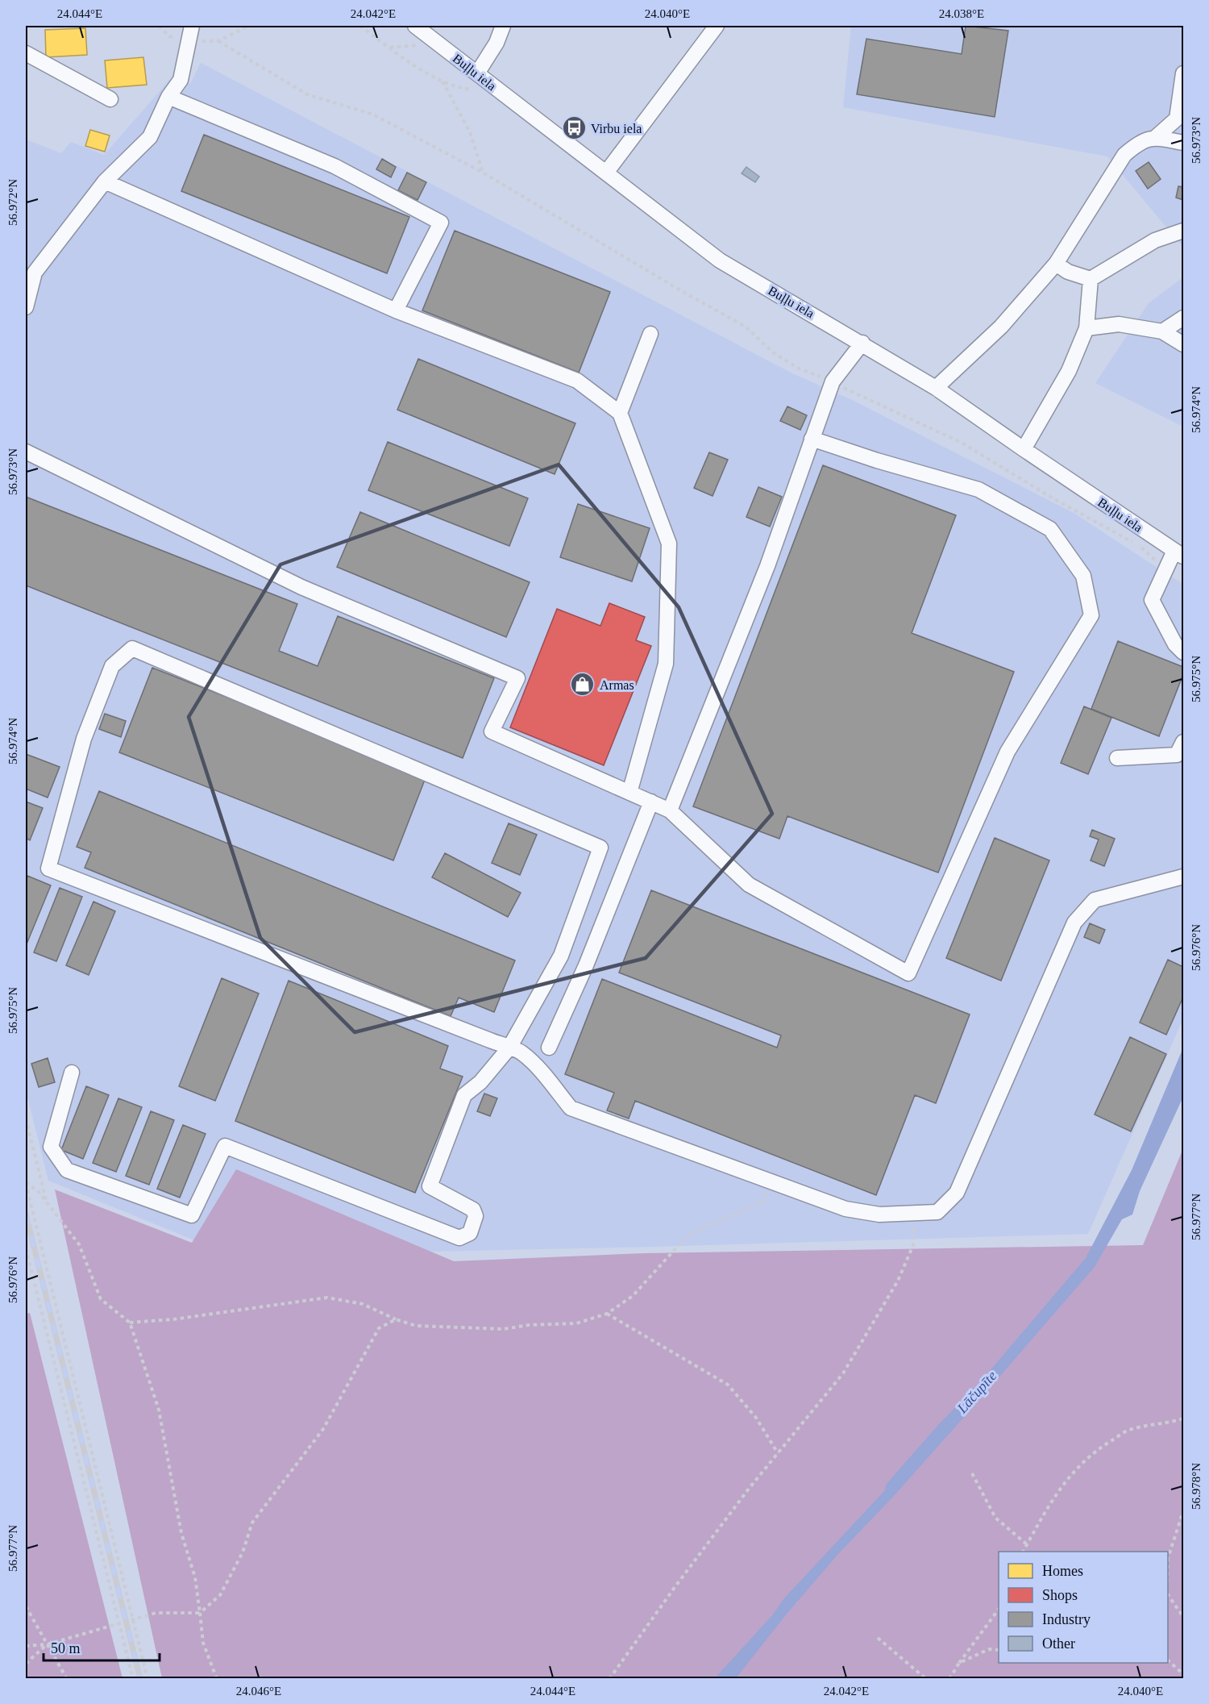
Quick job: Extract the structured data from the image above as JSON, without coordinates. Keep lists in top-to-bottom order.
{
  "streets": {
    "street": ["Buļļu iela"]
  },
  "water": ["Lāčupīte"],
  "places": {
    "bus stop": ["Virbu iela"],
    "shop": ["Armas"]
  },
  "legend": [
    "Homes",
    "Shops",
    "Industry",
    "Other"
  ],
  "scale_bar": "50 m",
  "coordinates": [
    "24.044°E",
    "24.042°E",
    "24.040°E",
    "24.038°E",
    "56.973°N",
    "56.972°N",
    "56.974°N",
    "56.975°N",
    "56.976°N",
    "56.977°N",
    "56.978°N",
    "24.046°E"
  ]
}
